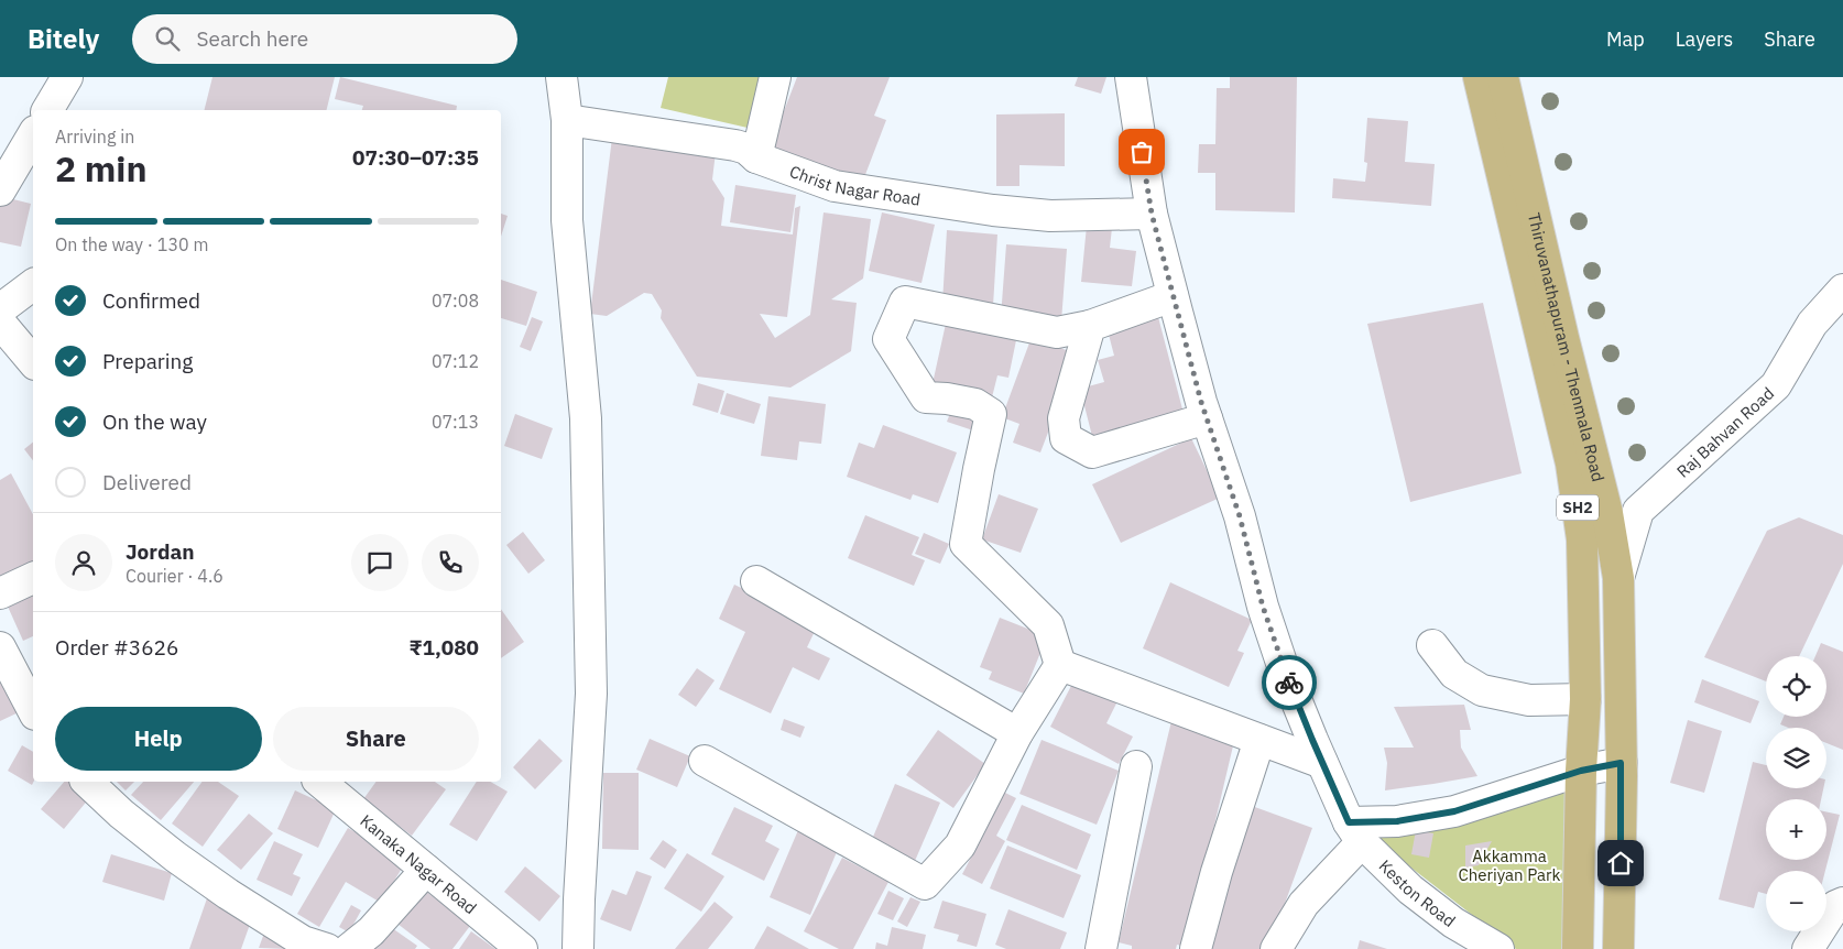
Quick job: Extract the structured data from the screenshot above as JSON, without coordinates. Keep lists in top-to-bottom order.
{
  "streets": {
    "main road": ["Thiruvanathapuram - Thenmala Road", "SH2"],
    "street": [
      "Christ Nagar Road",
      "Raj Bahvan Road",
      "Kanaka Nagar Road",
      "Keston Road"
    ]
  },
  "crossings": [
    ["Christ Nagar Road", "Keston Road"],
    ["Thiruvanathapuram - Thenmala Road", "Raj Bahvan Road"]
  ],
  "parks": ["Akkamma Cheriyan Park"],
  "page": {
    "header": "Bitely",
    "search": "Search here",
    "nav": ["Map", "Layers", "Share"],
    "heading": ["2 min", "Arriving in", "07:30–07:35"],
    "panel": [
      "Jordan",
      "Courier · 4.6",
      "Order #3626",
      "₹1,080"
    ],
    "bar": "On the way · 130 m",
    "list": [
      ["Confirmed", "07:08"],
      ["Preparing", "07:12"],
      ["On the way", "07:13"],
      "Delivered"
    ],
    "map_buttons": ["+", "−"],
    "buttons": ["Help", "Share"]
  }
}
